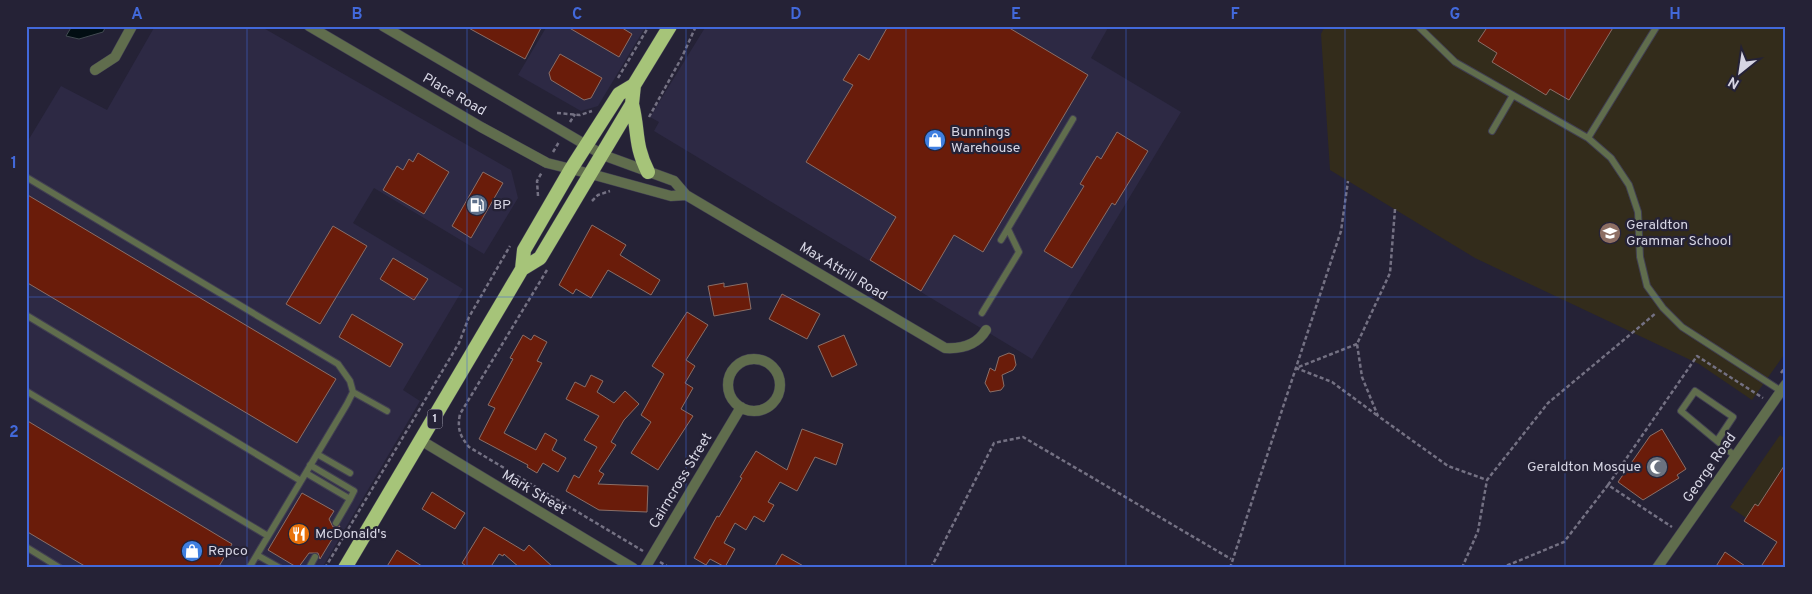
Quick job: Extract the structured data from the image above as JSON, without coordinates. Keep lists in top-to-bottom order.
{
  "streets": {
    "highway": ["1"],
    "street": [
      "Place Road",
      "Max Attrill Road",
      "George Road",
      "Cairncross Street",
      "Mark Street"
    ]
  },
  "crossings": [
    ["Place Road", "Max Attrill Road"],
    ["Place Road", "1"],
    ["Max Attrill Road", "1"],
    ["1", "Mark Street"]
  ],
  "places": {
    "shop": ["Bunnings Warehouse", "Repco"],
    "fuel station": ["BP"],
    "school or university": ["Geraldton Grammar School"],
    "mosque": ["Geraldton Mosque"],
    "restaurant": ["McDonald's"]
  },
  "north": "bottom left",
  "grid": {
    "columns": [
      "A",
      "B",
      "C",
      "D",
      "E",
      "F",
      "G",
      "H"
    ],
    "rows": ["1", "2"]
  }
}
